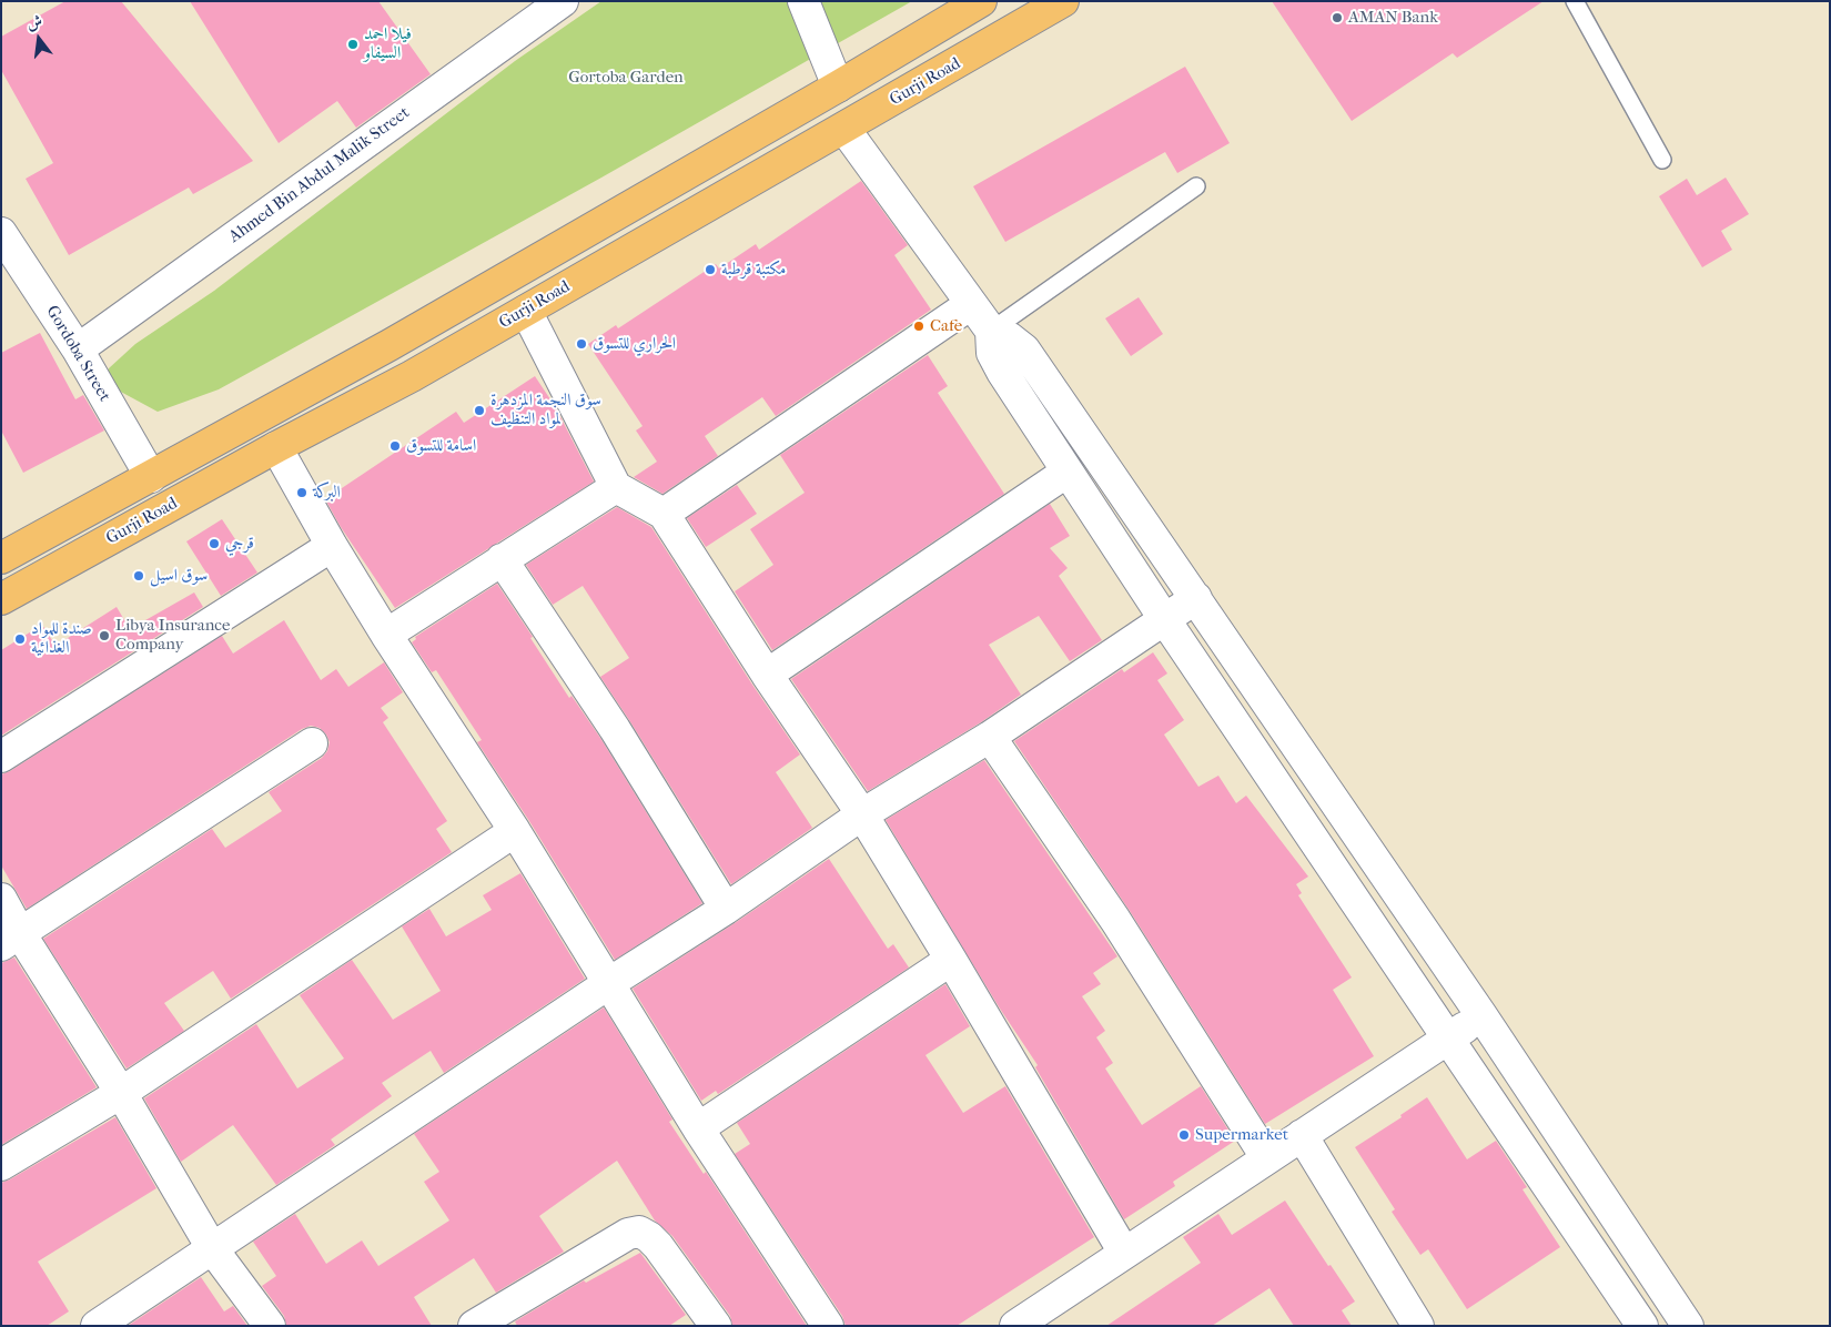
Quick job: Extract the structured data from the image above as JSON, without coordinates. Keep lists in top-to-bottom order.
{
  "streets": {
    "highway": ["Gurji Road"],
    "street": ["Ahmed Bin Abdul Malik Street", "Gordoba Street"]
  },
  "crossings": [
    ["Gurji Road", "Gordoba Street"],
    ["Ahmed Bin Abdul Malik Street", "Gordoba Street"]
  ],
  "parks": ["Gortoba Garden"],
  "places": [
    "AMAN Bank",
    "فيلا احمد السيفاو",
    "مكتبة قرطبة",
    "Cafe",
    "الحراري للتسوق",
    "سوق النجمة المزدهرة لمواد التنظيف",
    "اسامة للتسوق",
    "البركة",
    "قرجي",
    "سوق اسيل",
    "Libya Insurance Company",
    "صندة للمواد الغذائية",
    "Supermarket"
  ],
  "north": "top"
}
